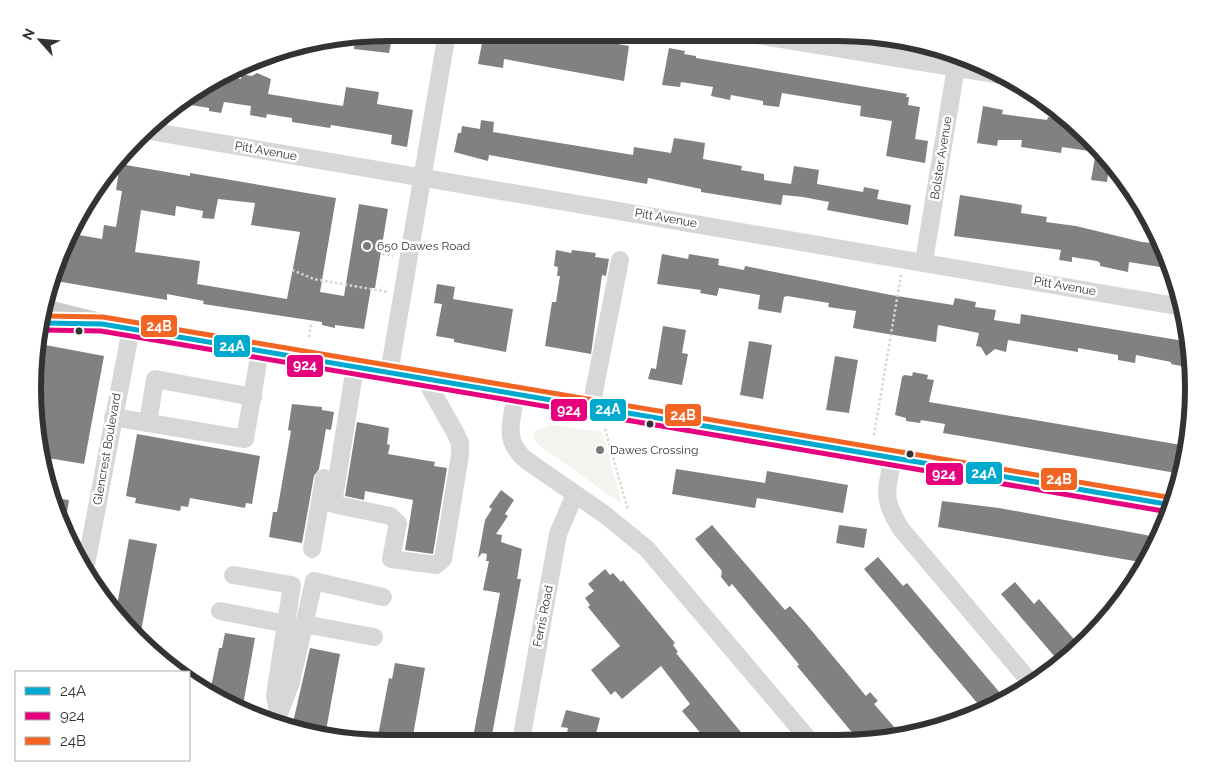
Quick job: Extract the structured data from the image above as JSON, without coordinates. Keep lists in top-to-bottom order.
{
  "streets": {
    "street": [
      "Pitt Avenue",
      "Bolster Avenue",
      "Glencrest Boulevard",
      "Ferris Road"
    ]
  },
  "crossings": [
    ["Pitt Avenue", "Bolster Avenue"]
  ],
  "places": ["650 Dawes Road", "Dawes Crossing"],
  "lines": ["transit line 24B", "transit line 24A", "transit line 924"],
  "legend": ["24A", "924", "24B"],
  "north": "top left"
}
